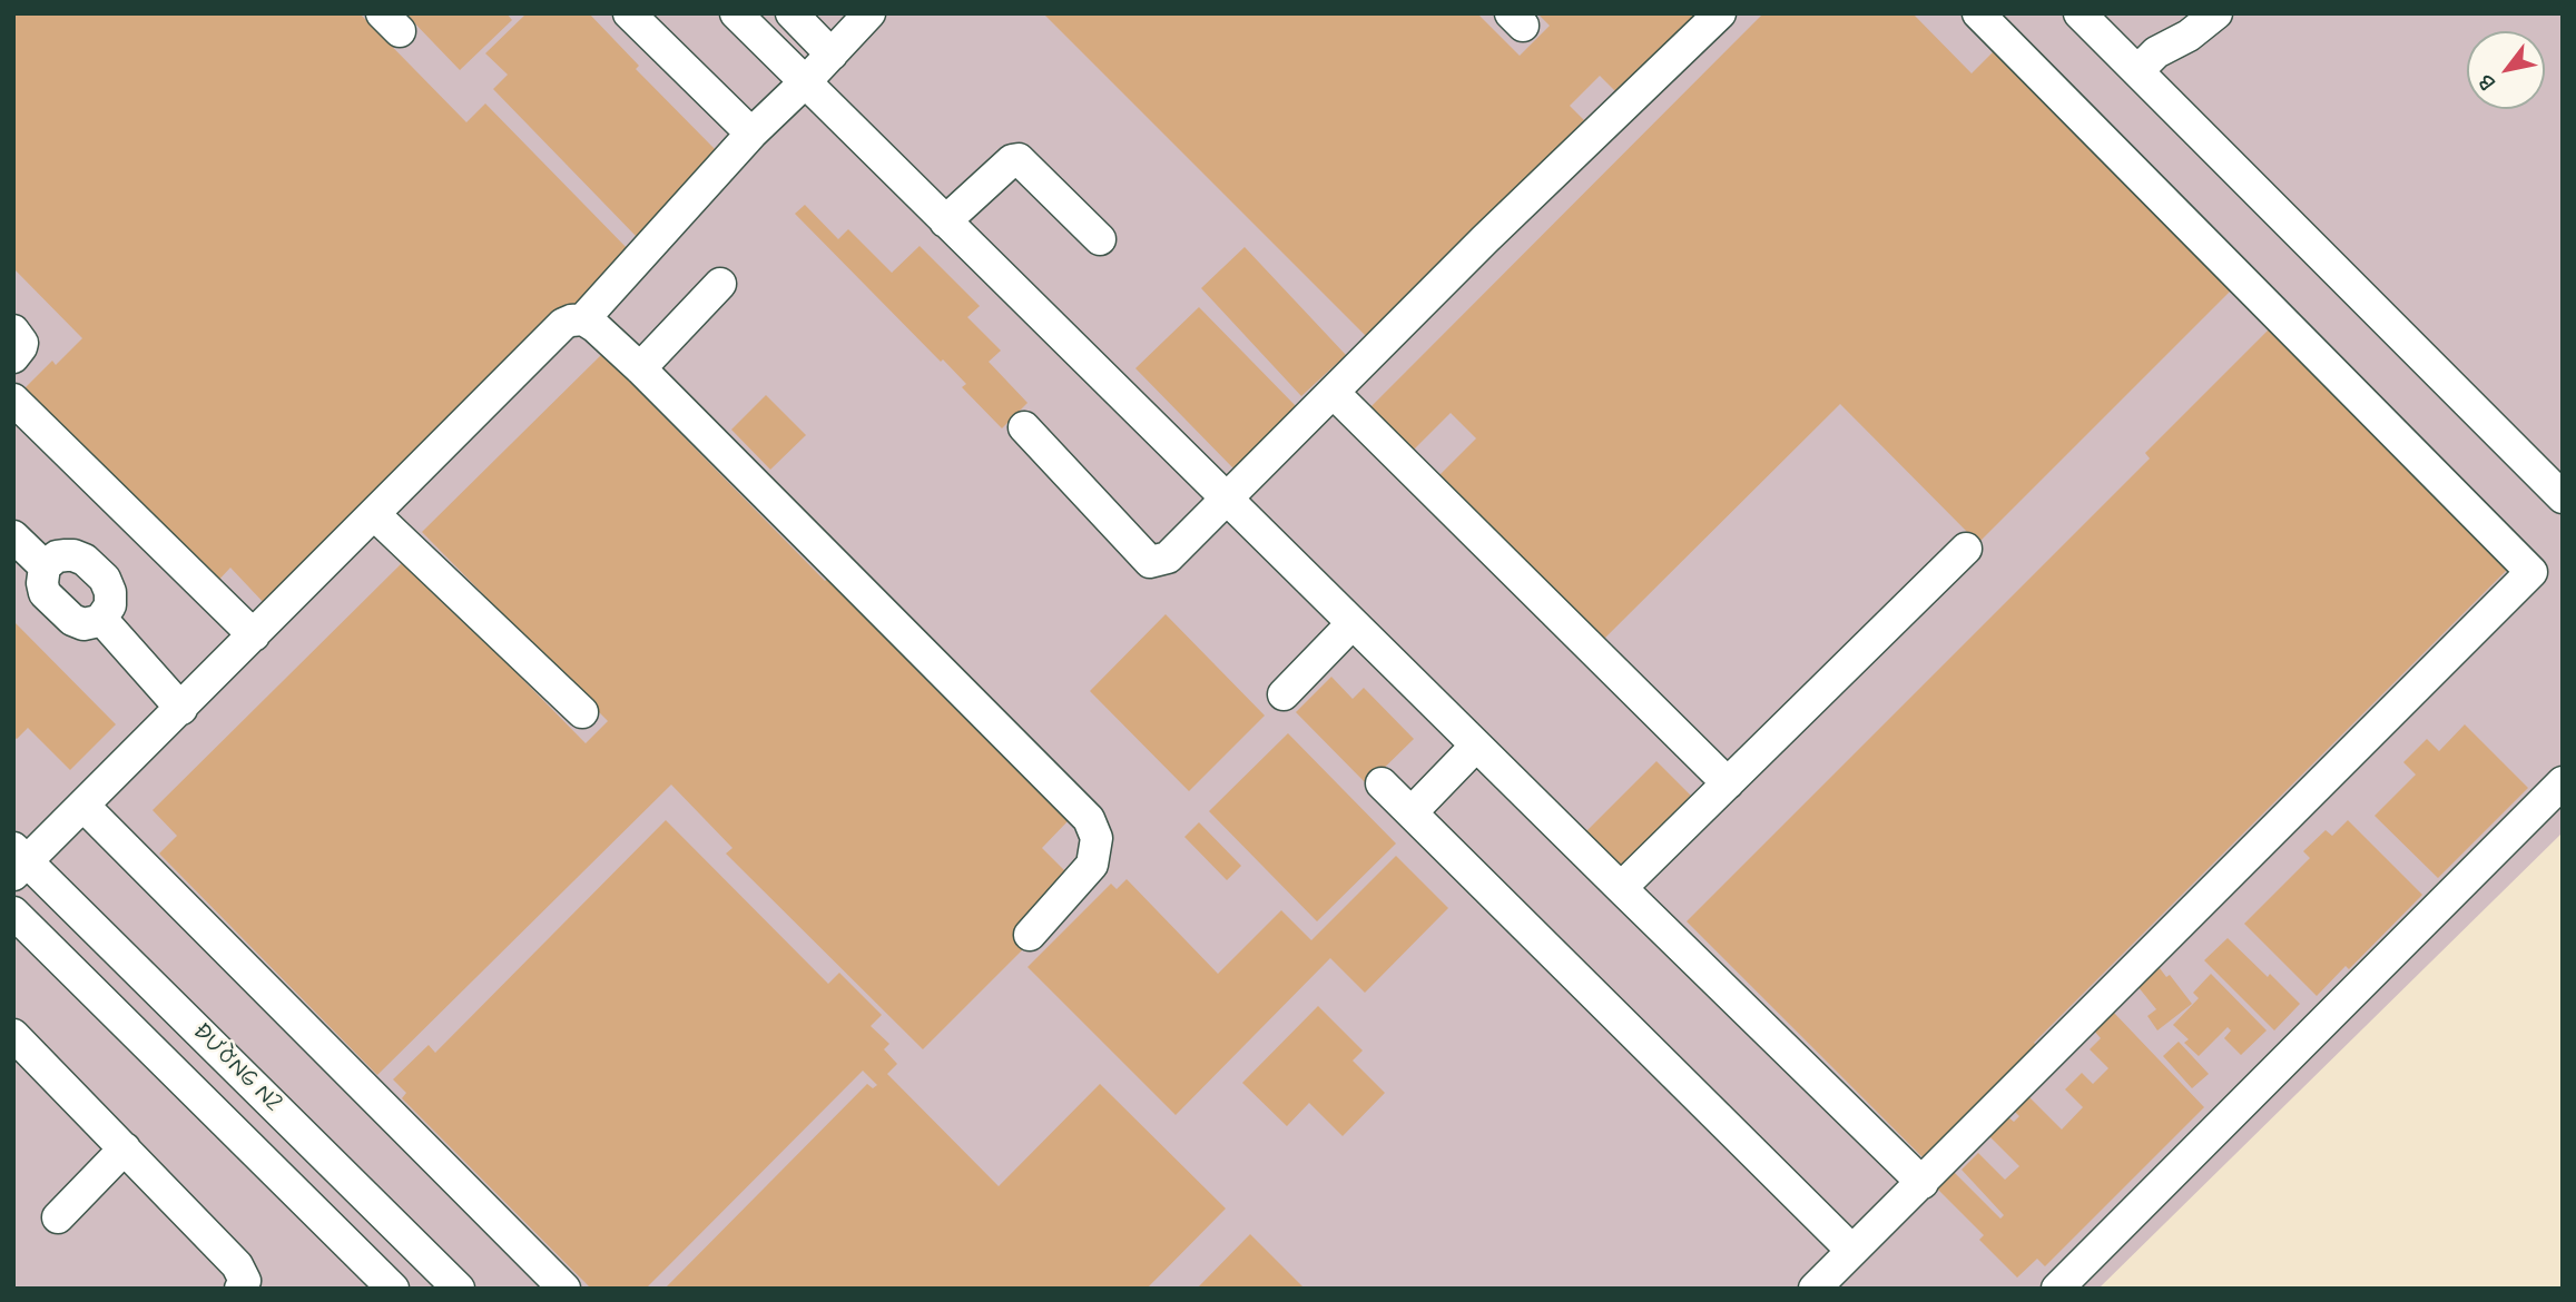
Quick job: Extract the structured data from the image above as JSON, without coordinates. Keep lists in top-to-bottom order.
{
  "streets": {
    "street": ["ĐƯỜNG N2"]
  },
  "north": "bottom left"
}
